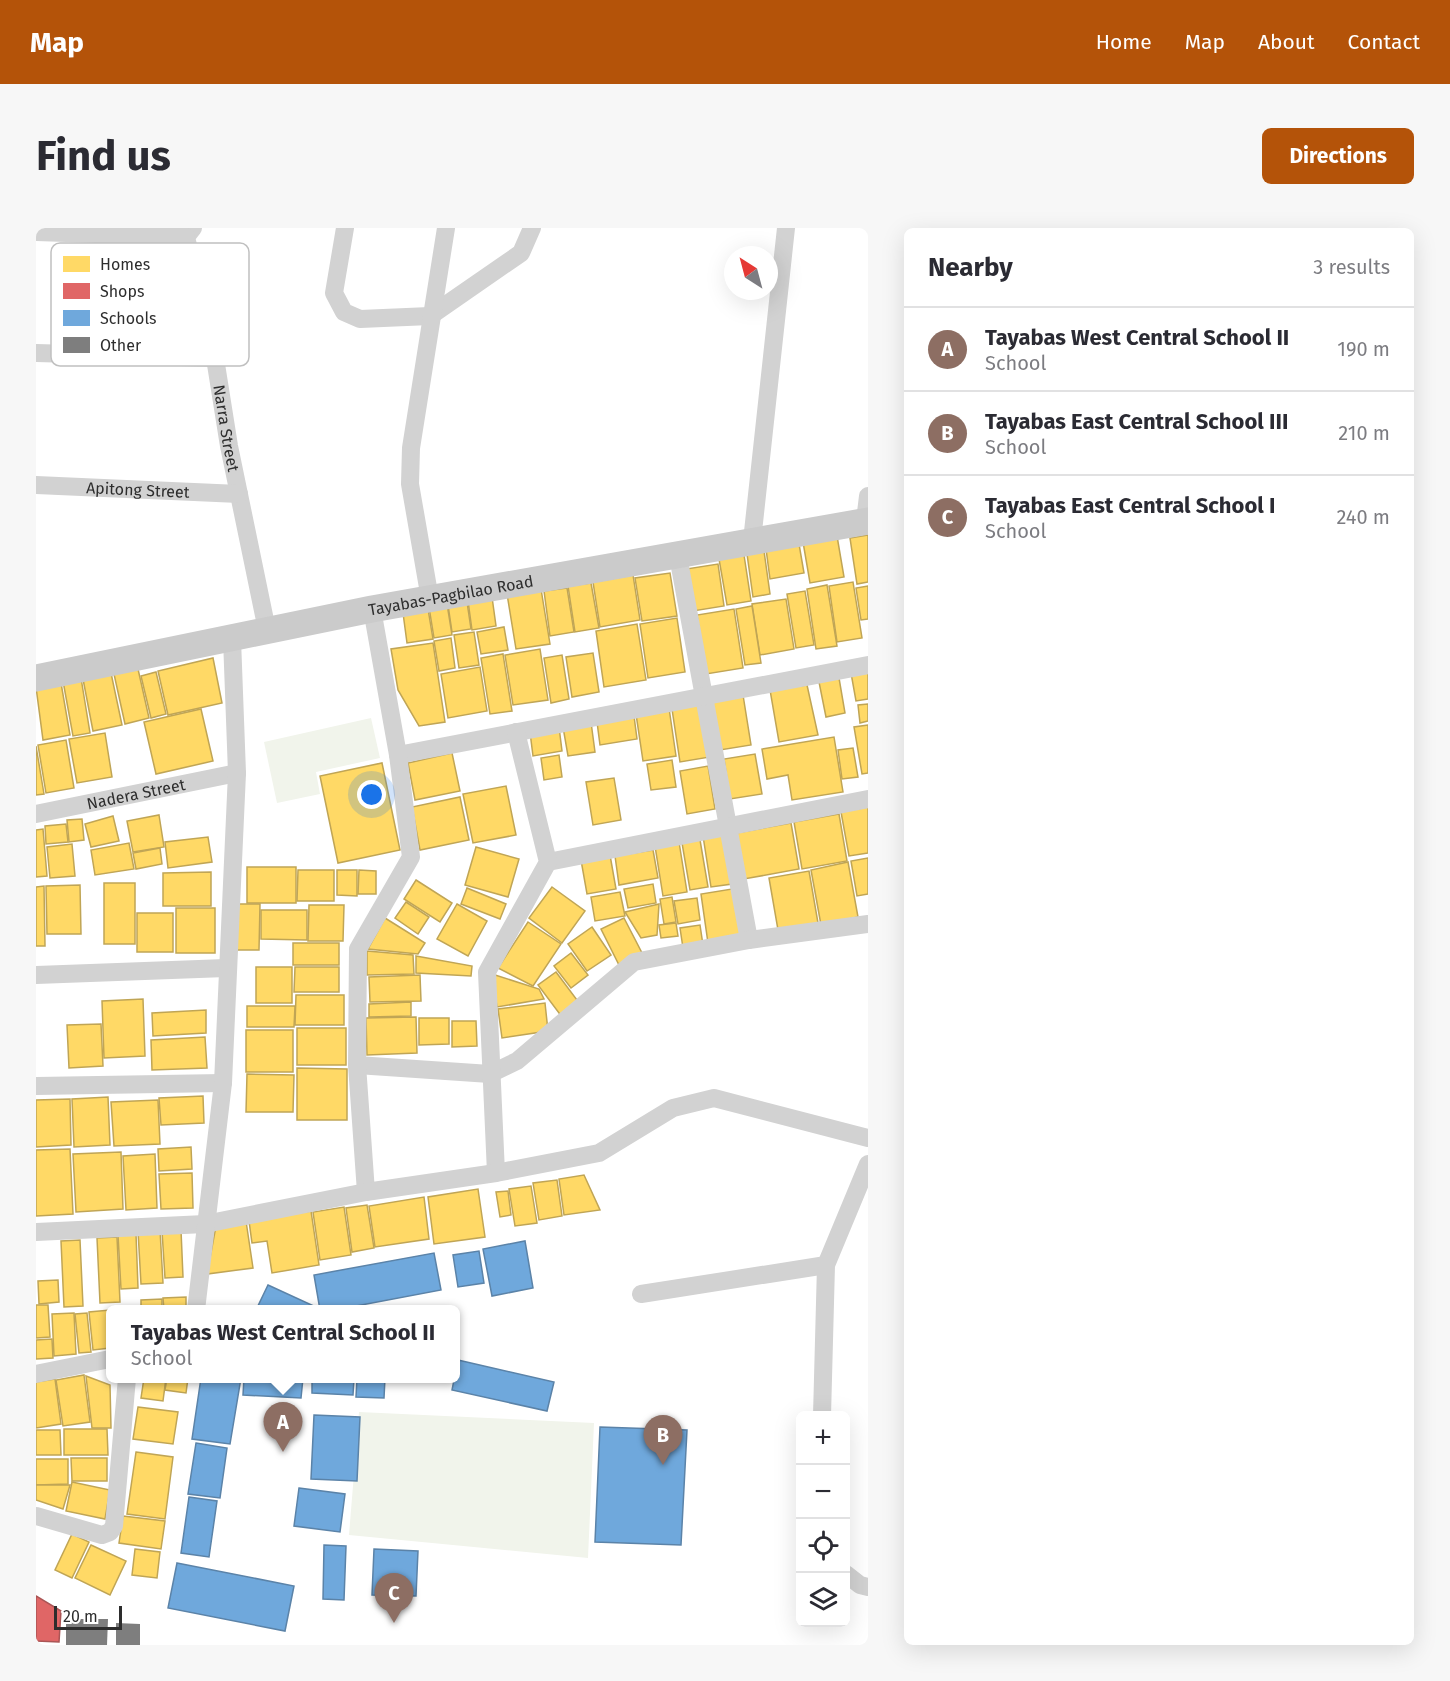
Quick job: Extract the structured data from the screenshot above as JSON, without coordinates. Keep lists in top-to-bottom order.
{
  "streets": {
    "main road": ["Tayabas-Pagbilao Road"],
    "street": ["Narra Street", "Apitong Street", "Nadera Street"]
  },
  "crossings": [
    ["Narra Street", "Apitong Street"],
    ["Narra Street", "Tayabas-Pagbilao Road"]
  ],
  "legend": [
    "Homes",
    "Shops",
    "Schools",
    "Other"
  ],
  "scale_bar": "20 m",
  "north": "top left",
  "page": {
    "header": "Map",
    "nav": [
      "Home",
      "Map",
      "About",
      "Contact"
    ],
    "buttons": "Directions",
    "title": "Find us",
    "heading": ["Nearby", "3 results"],
    "list": [
      {
        "mark": "A",
        "name": "Tayabas West Central School II",
        "note": "School",
        "value": "190 m"
      },
      {
        "mark": "B",
        "name": "Tayabas East Central School III",
        "note": "School",
        "value": "210 m"
      },
      {
        "mark": "C",
        "name": "Tayabas East Central School I",
        "note": "School",
        "value": "240 m"
      }
    ],
    "popup": ["Tayabas West Central School II", "School"],
    "pins": ["A", "B", "C"],
    "map_buttons": ["+", "−"],
    "scale": "20 m"
  }
}
